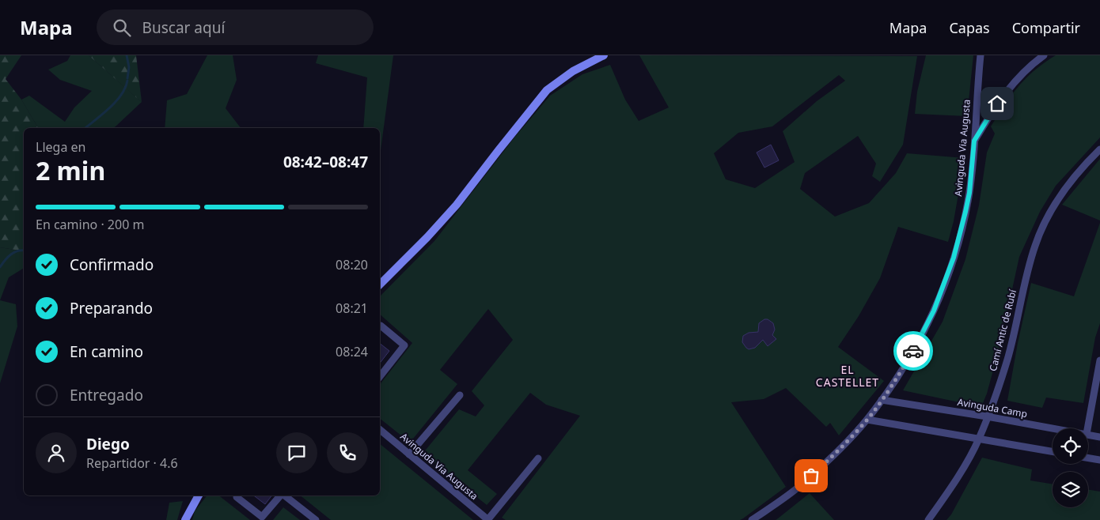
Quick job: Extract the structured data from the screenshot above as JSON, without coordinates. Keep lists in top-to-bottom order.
{
  "streets": {
    "street": ["Avinguda Via Augusta", "Camí Antic de Rubí", "Avinguda Camp"]
  },
  "crossings": [
    ["Avinguda Via Augusta", "Avinguda Camp"],
    ["Camí Antic de Rubí", "Avinguda Camp"]
  ],
  "districts": ["EL CASTELLET"],
  "page": {
    "header": "Mapa",
    "search": "Buscar aquí",
    "nav": ["Mapa", "Capas", "Compartir"],
    "heading": ["2 min", "Llega en", "08:42–08:47"],
    "panel": ["Diego", "Repartidor · 4.6"],
    "bar": "En camino · 200 m",
    "list": [
      ["Confirmado", "08:20"],
      ["Preparando", "08:21"],
      ["En camino", "08:24"],
      "Entregado"
    ]
  }
}
